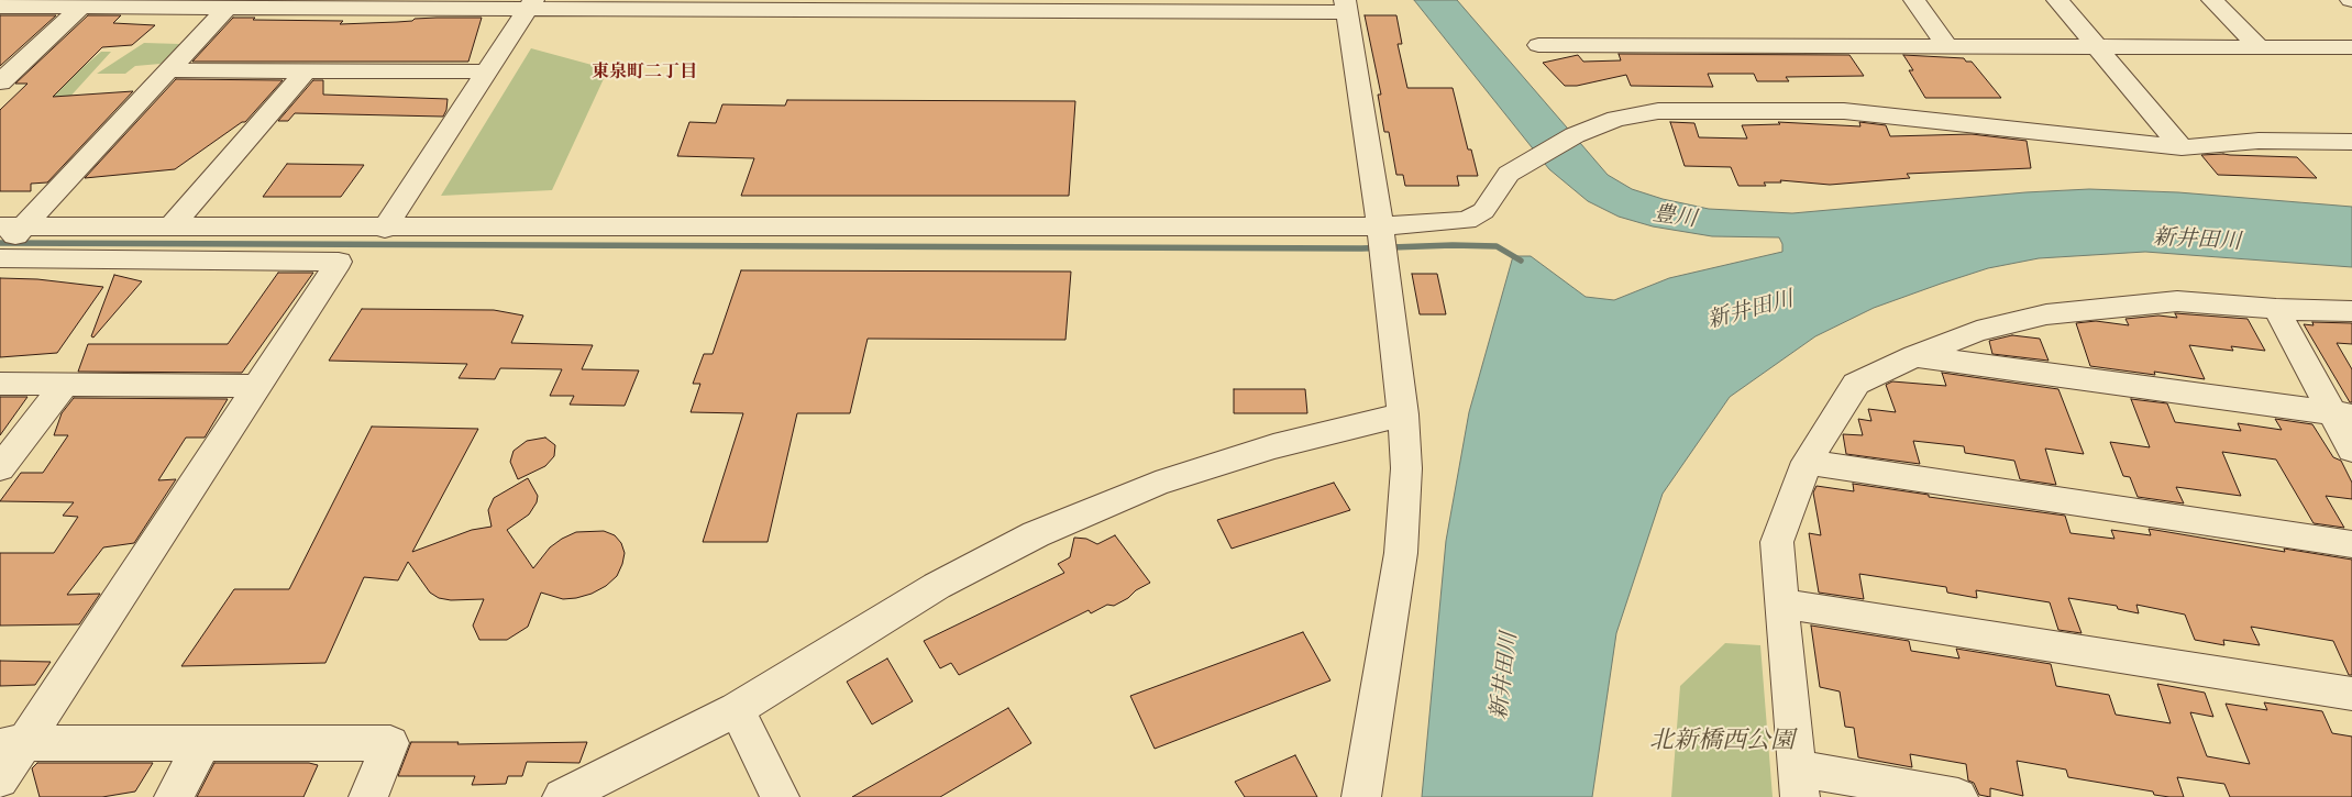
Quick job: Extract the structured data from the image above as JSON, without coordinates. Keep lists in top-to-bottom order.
{
  "districts": ["東泉町二丁目"],
  "water": ["豊川", "新井田川"],
  "parks": ["北新橋西公園"]
}
